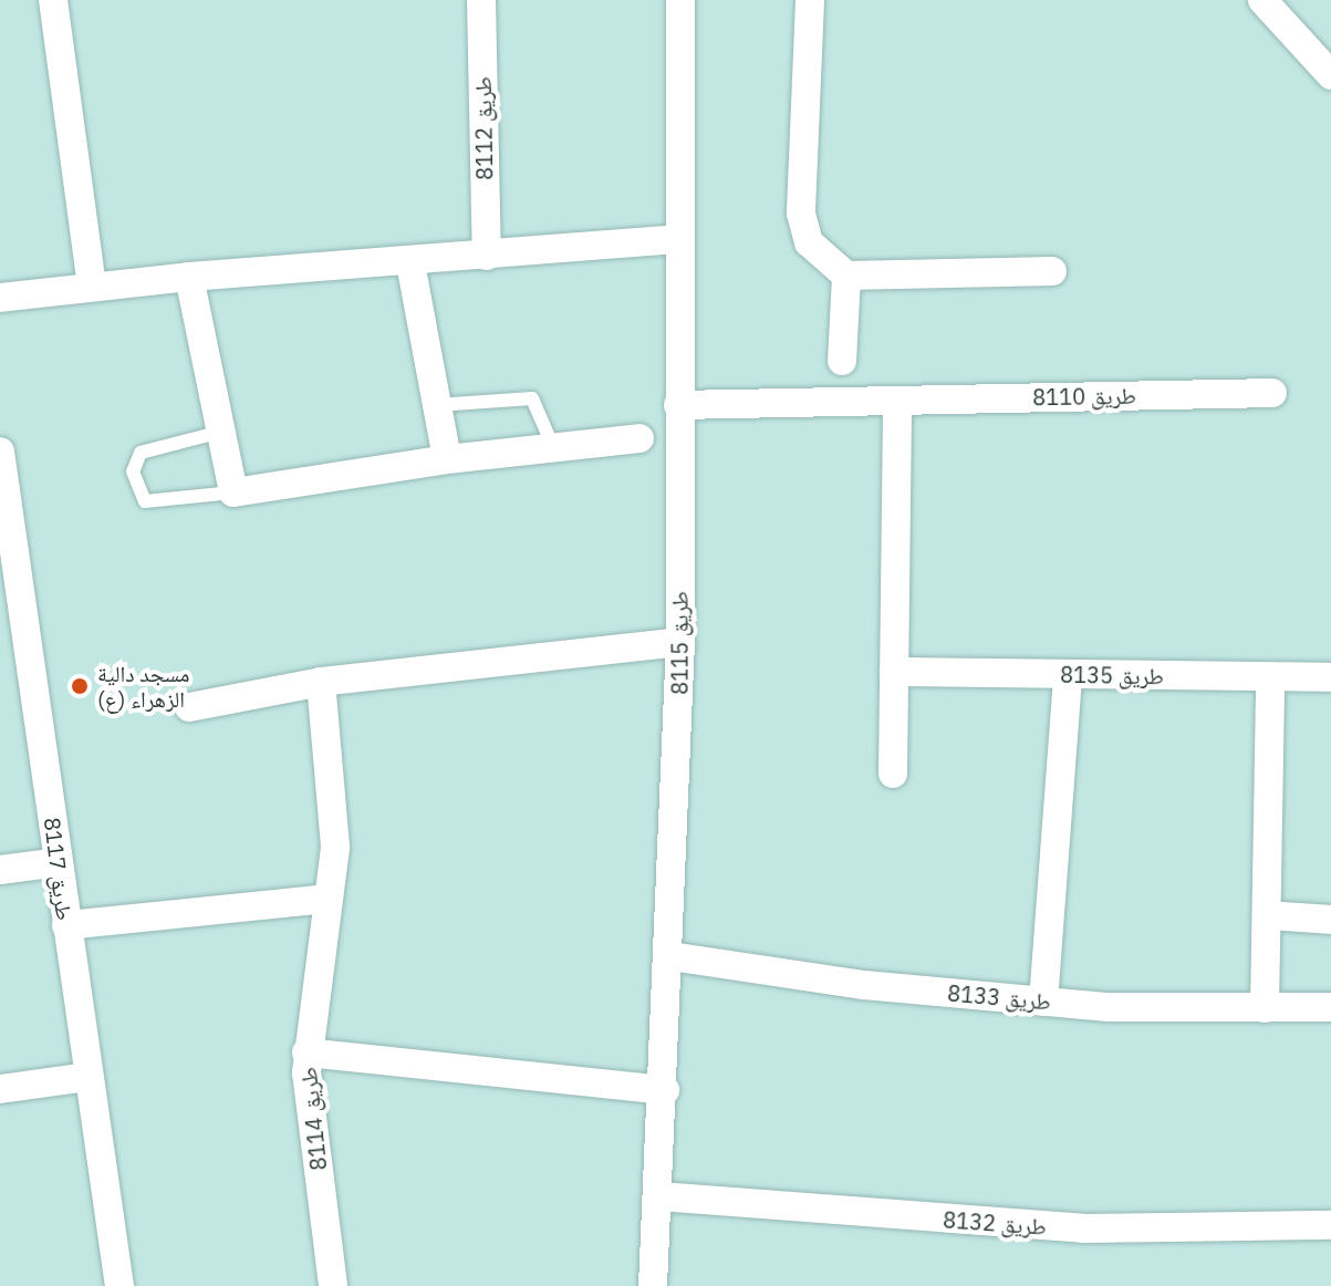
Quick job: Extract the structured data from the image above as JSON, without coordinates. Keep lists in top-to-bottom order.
{
  "streets": {
    "street": [
      "طريق 8112",
      "طريق 8110",
      "طريق 8115",
      "طريق 8135",
      "طريق 8117",
      "طريق 8133",
      "طريق 8114",
      "طريق 8132"
    ]
  },
  "crossings": [
    ["طريق 8110", "طريق 8115"],
    ["طريق 8115", "طريق 8133"],
    ["طريق 8115", "طريق 8132"]
  ],
  "places": ["مسجد دالية الزهراء (ع)"]
}
